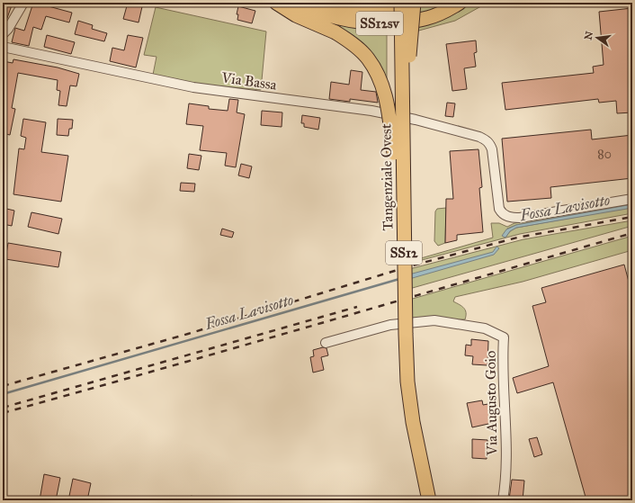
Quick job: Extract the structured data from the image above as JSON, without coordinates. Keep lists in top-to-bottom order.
{
  "streets": {
    "highway": ["SS12sv", "Tangenziale Ovest", "SS12"],
    "street": ["Via Bassa", "Via Augusto Goio"]
  },
  "crossings": [
    ["SS12sv", "Tangenziale Ovest"]
  ],
  "water": ["Fossa Lavisotto"],
  "house_numbers": ["80"],
  "north": "left"
}
